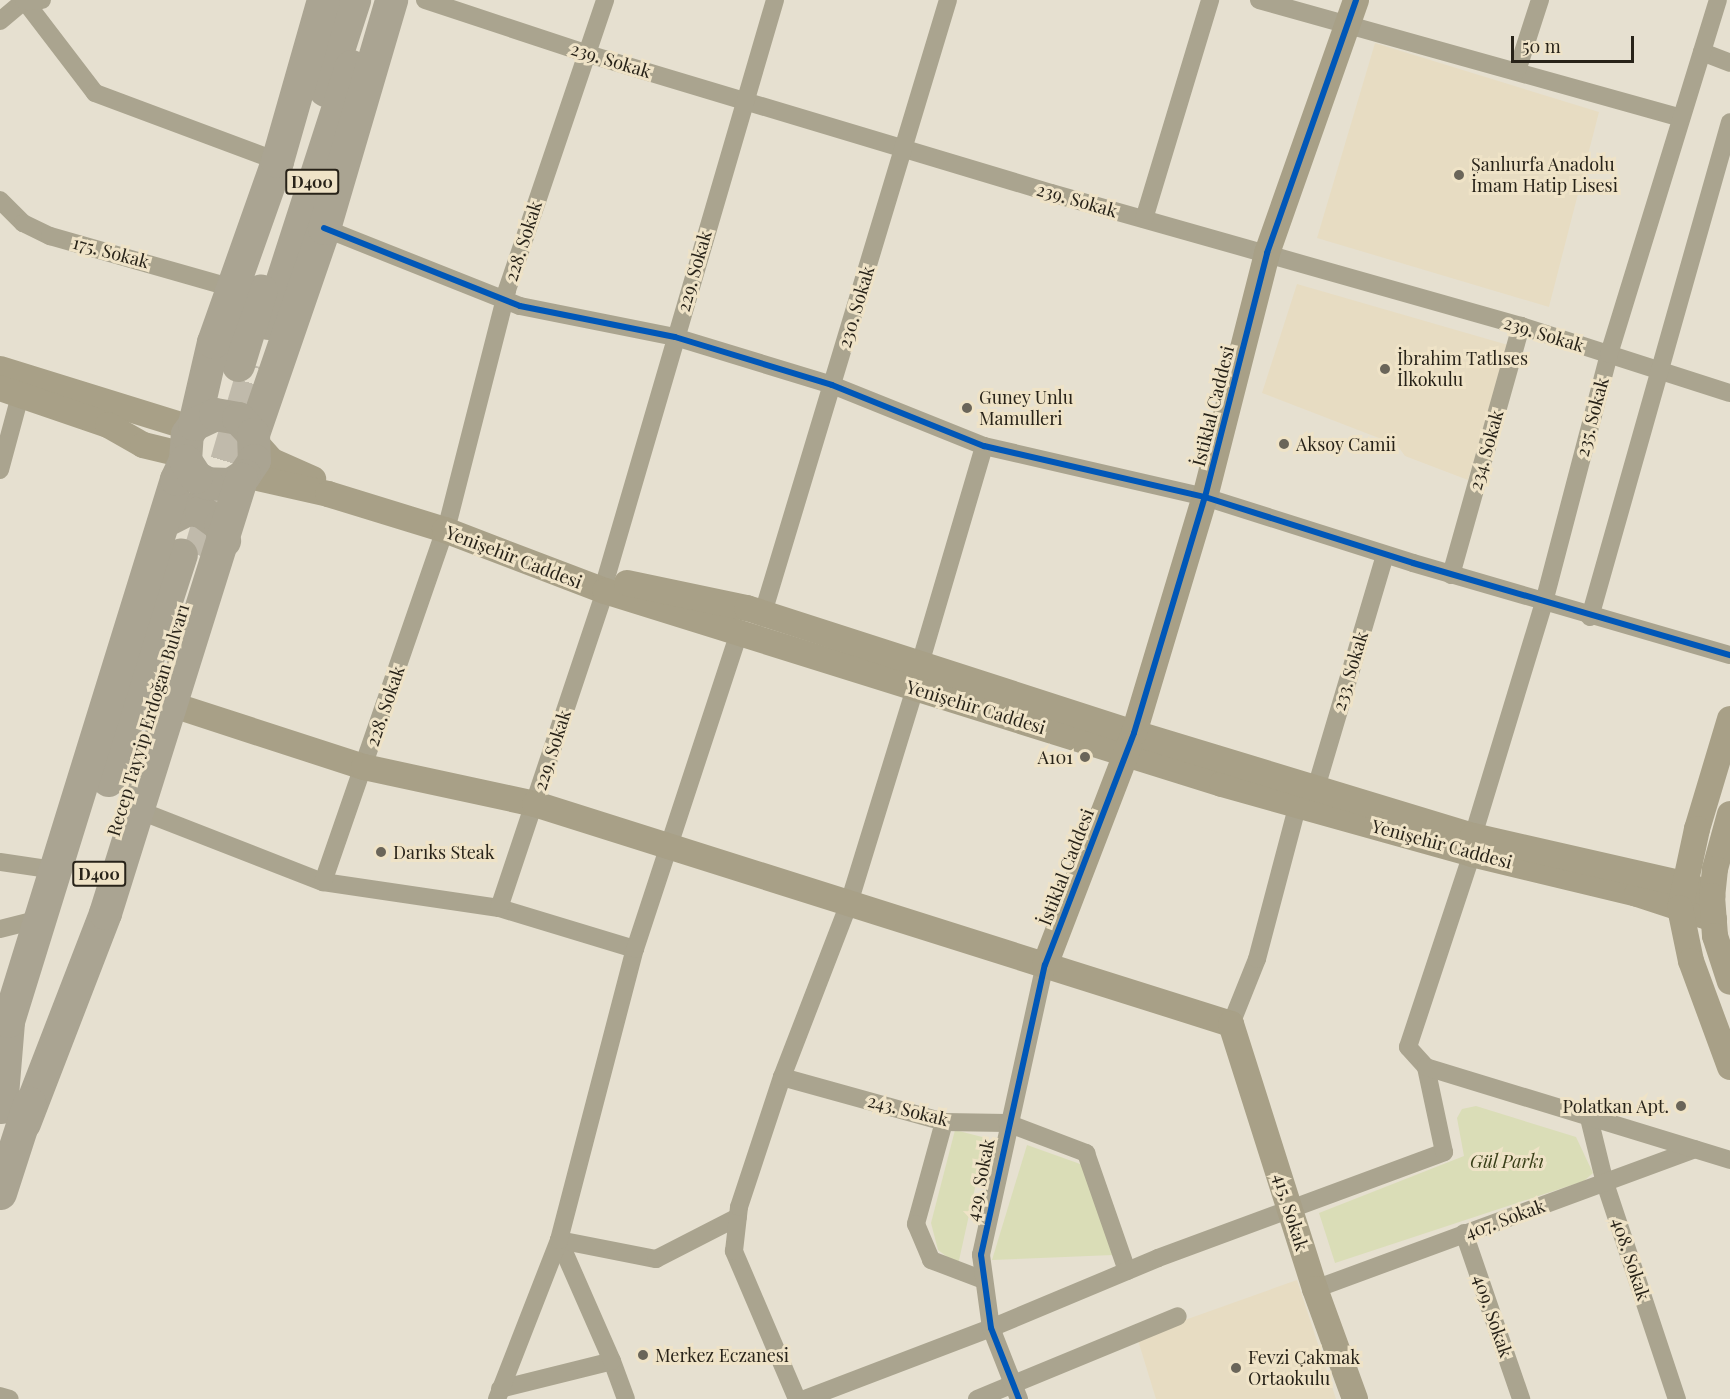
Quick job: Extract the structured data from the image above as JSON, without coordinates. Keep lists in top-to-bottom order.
{
  "streets": {
    "highway": ["D400", "Recep Tayyip Erdoğan Bulvarı"],
    "main road": ["İstiklal Caddesi", "Yenişehir Caddesi", "415. Sokak"],
    "street": [
      "239. Sokak",
      "228. Sokak",
      "175. Sokak",
      "229. Sokak",
      "230. Sokak",
      "235. Sokak",
      "234. Sokak",
      "233. Sokak",
      "243. Sokak",
      "429. Sokak",
      "407. Sokak",
      "408. Sokak",
      "409. Sokak"
    ]
  },
  "crossings": [
    ["239. Sokak", "228. Sokak"],
    ["239. Sokak", "229. Sokak"],
    ["239. Sokak", "230. Sokak"],
    ["239. Sokak", "İstiklal Caddesi"],
    ["239. Sokak", "235. Sokak"],
    ["239. Sokak", "234. Sokak"],
    ["228. Sokak", "Yenişehir Caddesi"],
    ["229. Sokak", "Yenişehir Caddesi"],
    ["230. Sokak", "Yenişehir Caddesi"],
    ["İstiklal Caddesi", "Yenişehir Caddesi"],
    ["İstiklal Caddesi", "429. Sokak"],
    ["235. Sokak", "Yenişehir Caddesi"],
    ["Yenişehir Caddesi", "233. Sokak"],
    ["233. Sokak", "415. Sokak"],
    ["243. Sokak", "429. Sokak"],
    ["415. Sokak", "407. Sokak"],
    ["407. Sokak", "408. Sokak"],
    ["407. Sokak", "409. Sokak"]
  ],
  "parks": ["Gül Parkı"],
  "places": [
    "Şanlıurfa Anadolu İmam Hatip Lisesi",
    "İbrahim Tatlıses İlkokulu",
    "Guney Unlu Mamulleri",
    "Aksoy Camii",
    "A101",
    "Darıks Steak",
    "Polatkan Apt.",
    "Merkez Eczanesi",
    "Fevzi Çakmak Ortaokulu"
  ],
  "scale_bar": "50 m"
}
